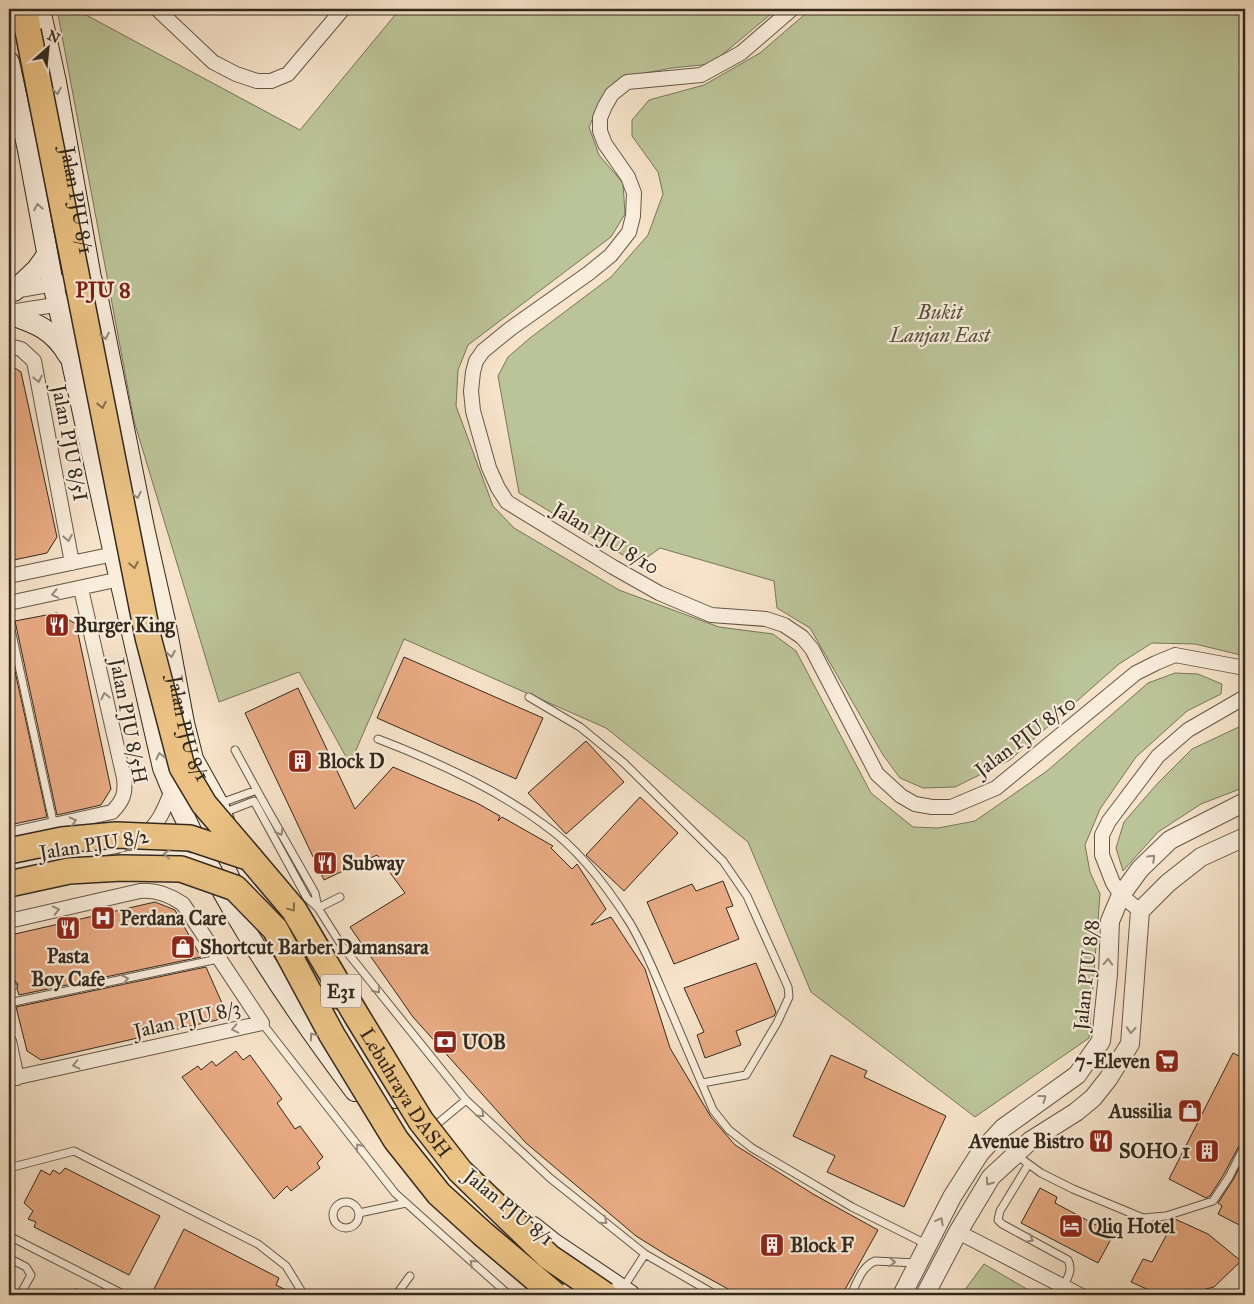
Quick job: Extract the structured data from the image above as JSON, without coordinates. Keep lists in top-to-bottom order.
{
  "streets": {
    "highway": ["E31", "Lebuhraya DASH"],
    "main road": ["Jalan PJU 8/1"],
    "street": [
      "Jalan PJU 8/5I",
      "Jalan PJU 8/10",
      "Jalan PJU 8/5H",
      "Jalan PJU 8/2",
      "Jalan PJU 8/8",
      "Jalan PJU 8/3"
    ]
  },
  "crossings": [
    ["Jalan PJU 8/1", "Jalan PJU 8/2"],
    ["Jalan PJU 8/1", "Lebuhraya DASH"]
  ],
  "one_way": [
    "Jalan PJU 8/5I",
    "Jalan PJU 8/5H",
    "Jalan PJU 8/2",
    "Lebuhraya DASH"
  ],
  "districts": ["PJU 8"],
  "parks": ["Bukit Lanjan East"],
  "places": {
    "restaurant": [
      "Burger King",
      "Subway",
      "Pasta Boy Cafe",
      "Avenue Bistro"
    ],
    "building": ["Block D", "SOHO 1", "Block F"],
    "hospital": ["Perdana Care"],
    "shop": ["Shortcut Barber Damansara", "Aussilia"],
    "bank": ["UOB"],
    "supermarket": ["7-Eleven"],
    "hotel": ["Qliq Hotel"]
  },
  "north": "top right"
}
